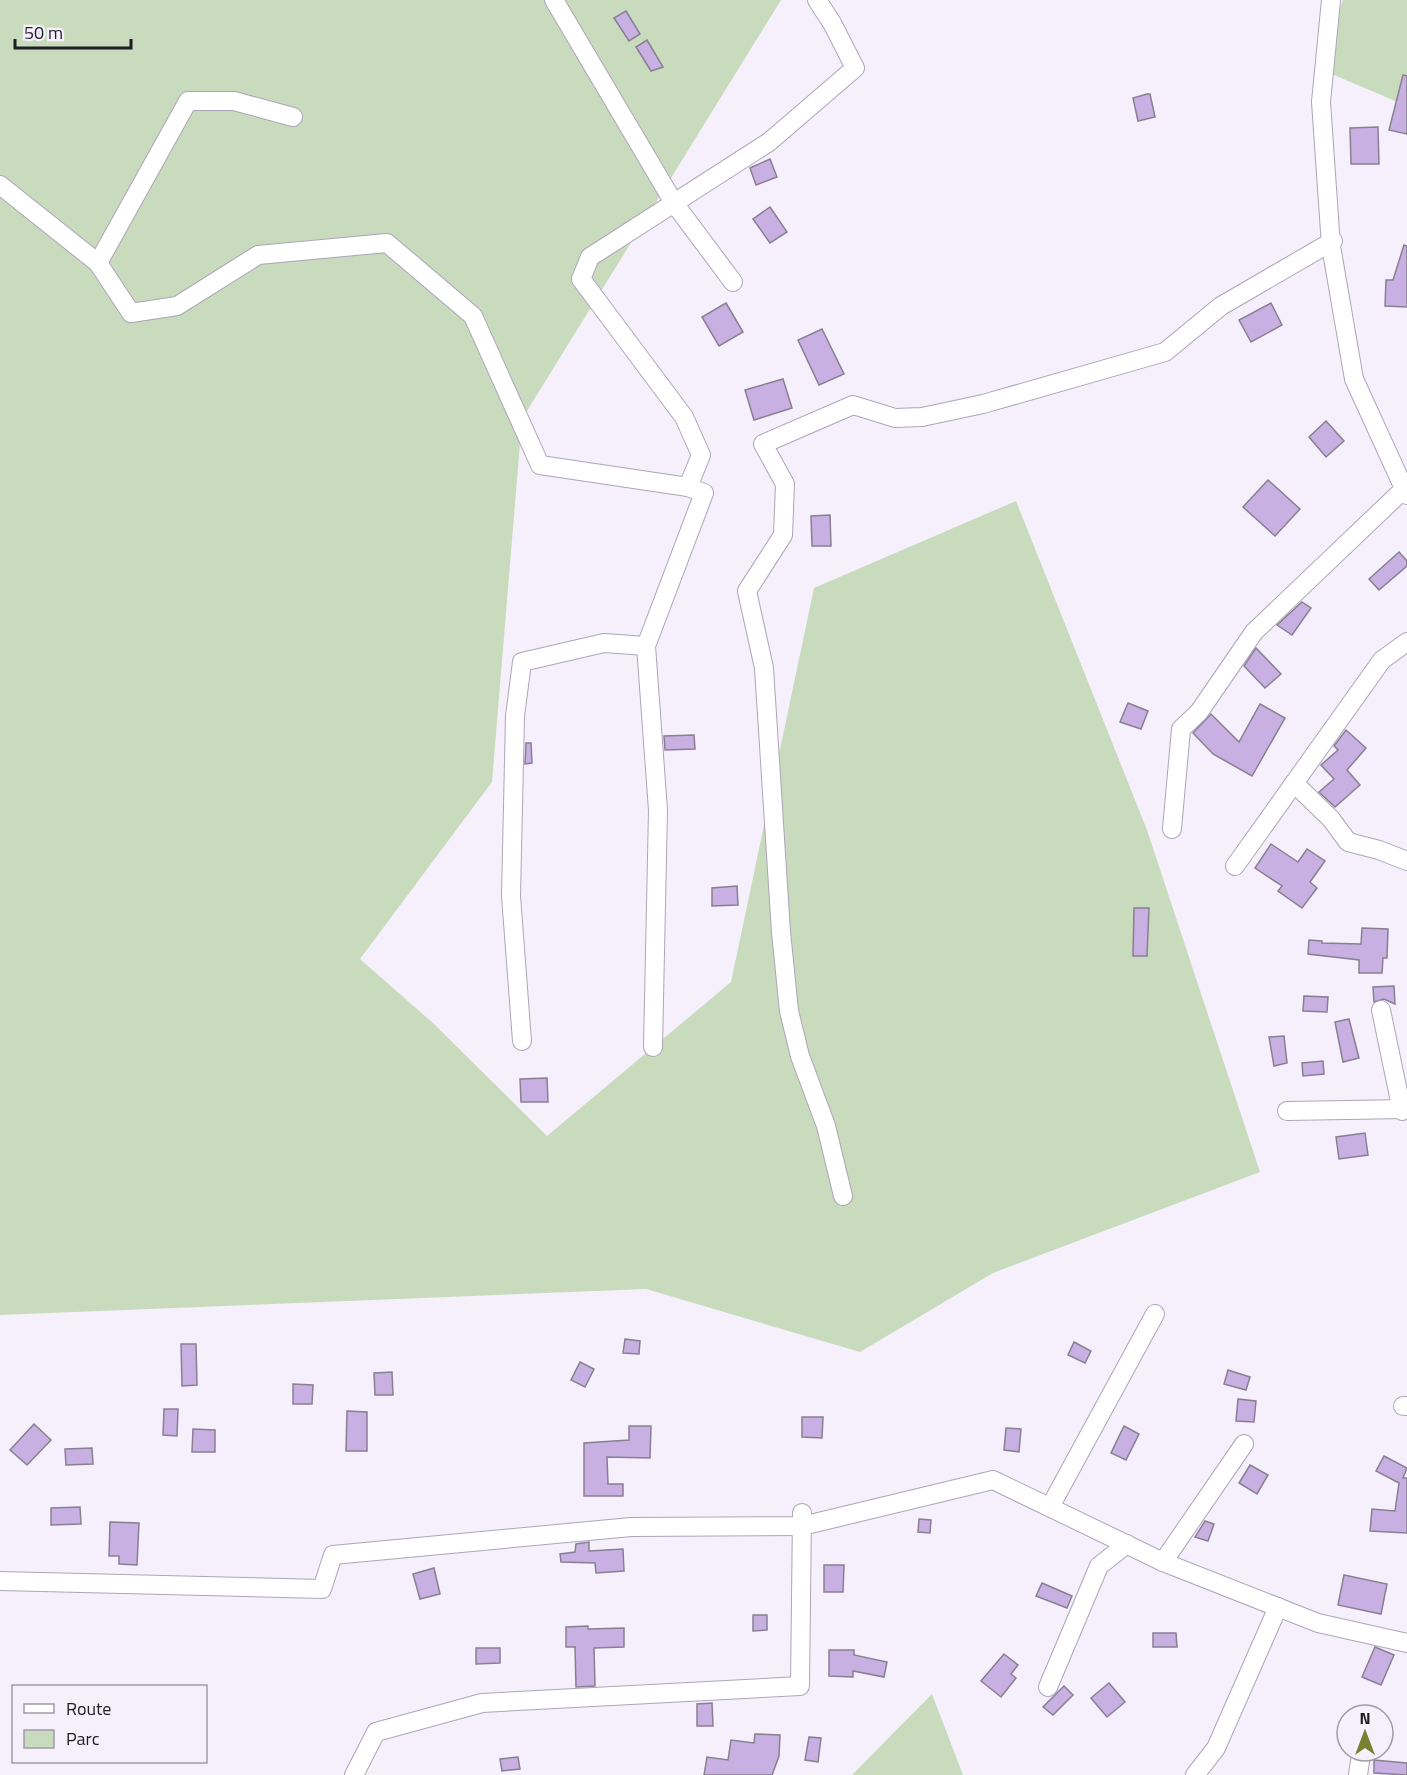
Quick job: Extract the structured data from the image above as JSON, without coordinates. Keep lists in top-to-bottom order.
{
  "legend": ["Route", "Parc"],
  "scale_bar": "50 m",
  "north": "top"
}
